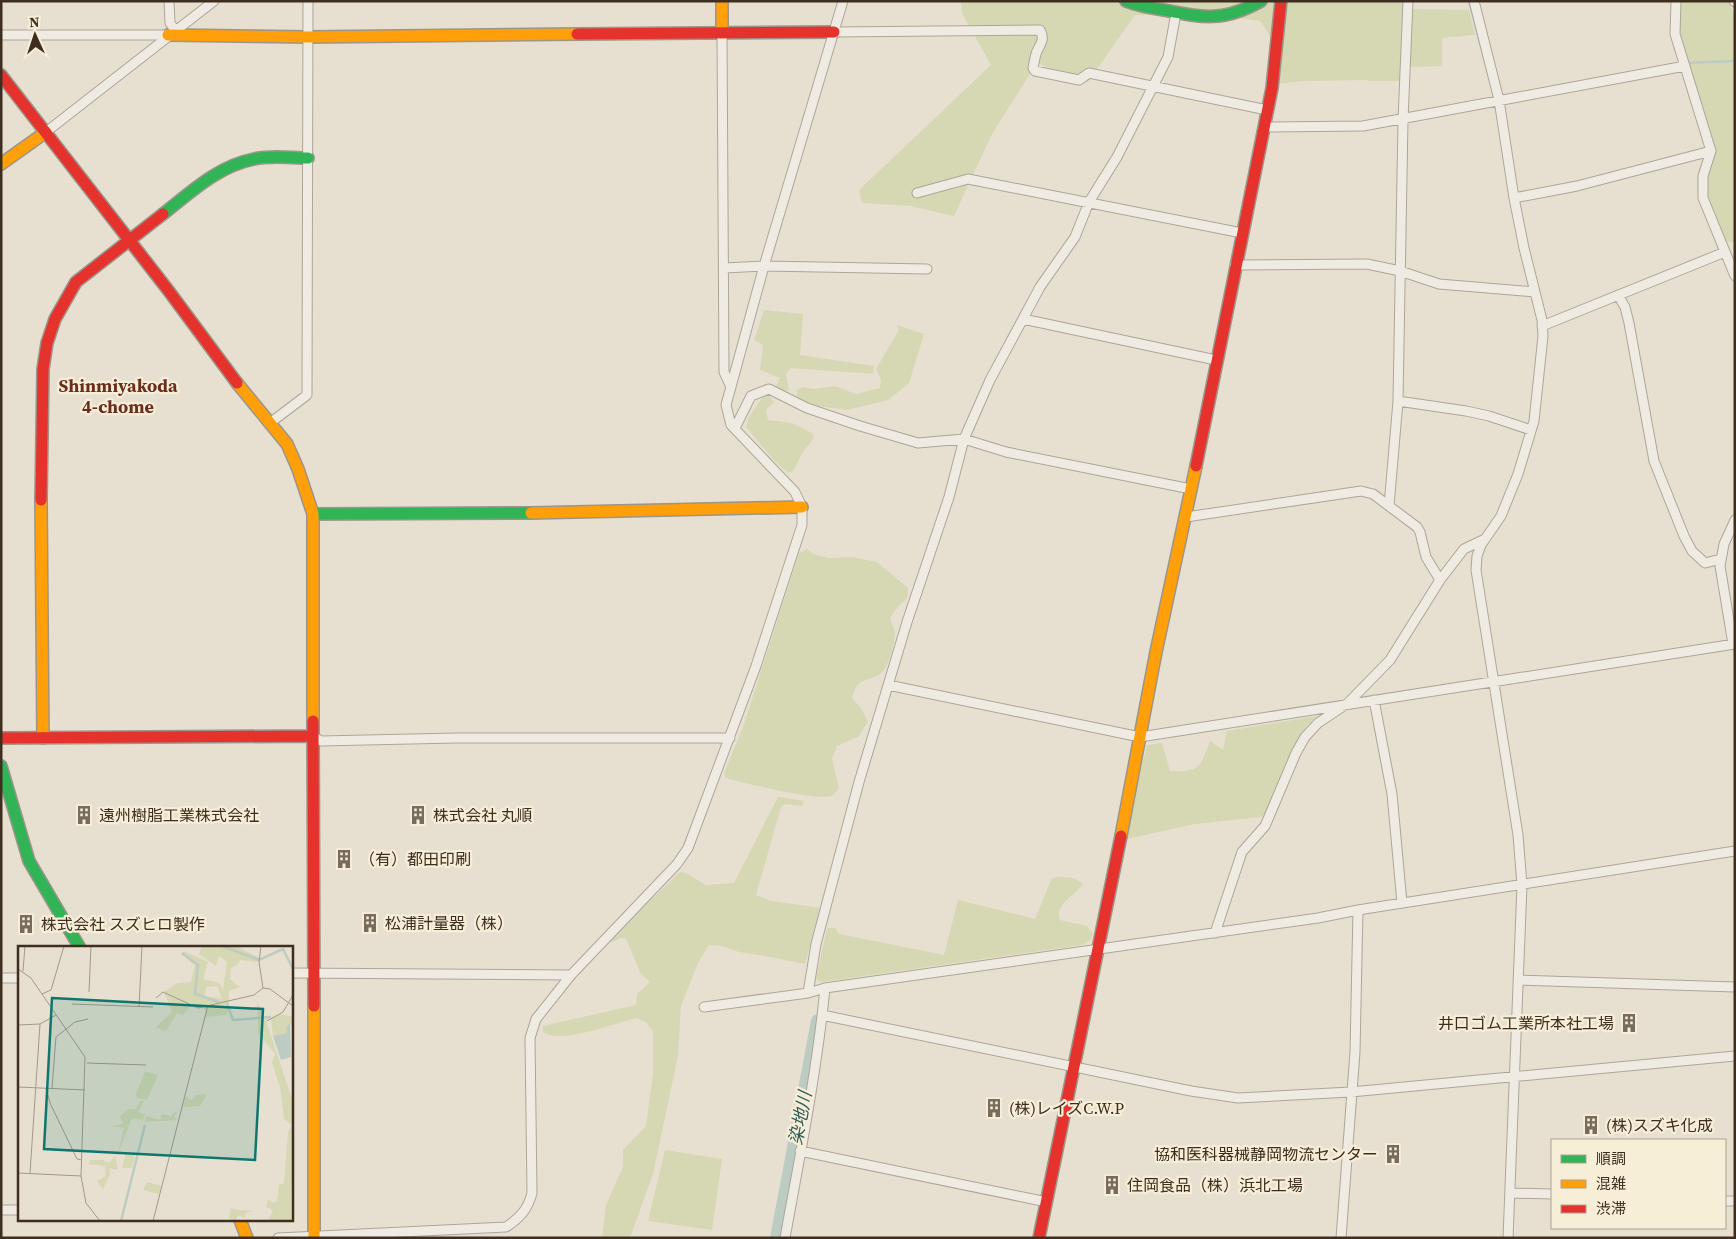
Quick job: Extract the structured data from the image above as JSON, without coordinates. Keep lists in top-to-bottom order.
{
  "districts": ["Shinmiyakoda 4-chome"],
  "water": ["染地川"],
  "places": {
    "building": [
      "遠州樹脂工業株式会社",
      "株式会社 丸順",
      "（有）都田印刷",
      "松浦計量器（株）",
      "株式会社 スズヒロ製作",
      "井口ゴム工業所本社工場",
      "(株)レイズC.W.P",
      "(株)スズキ化成",
      "協和医科器械静岡物流センター",
      "住岡食品（株）浜北工場"
    ]
  },
  "legend": ["順調", "混雑", "渋滞"],
  "north": "top"
}
